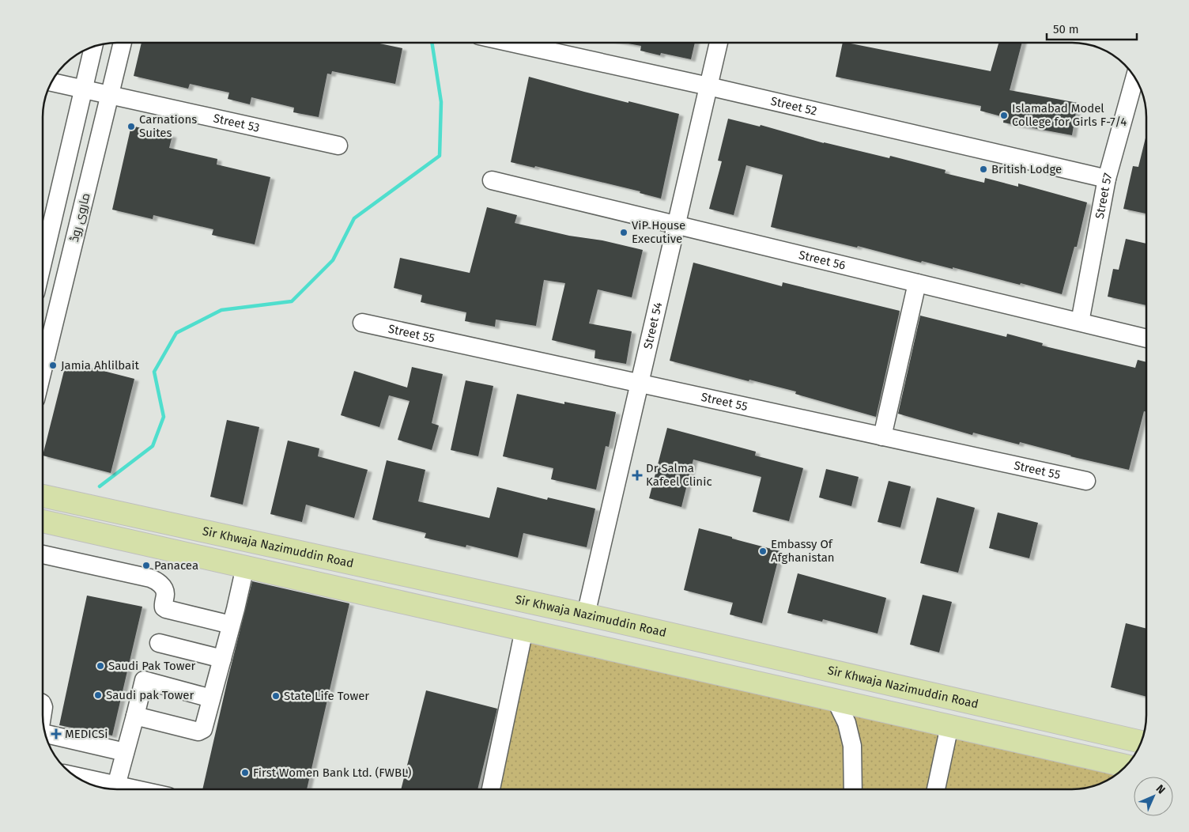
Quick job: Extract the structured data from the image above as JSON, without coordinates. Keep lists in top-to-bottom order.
{
  "streets": {
    "main road": ["Sir Khwaja Nazimuddin Road"],
    "street": [
      "Street 52",
      "Street 53",
      "Street 57",
      "ماروی روڈ",
      "Street 56",
      "Street 54",
      "Street 55"
    ]
  },
  "crossings": [
    ["Street 52", "Street 57"],
    ["Street 52", "Street 54"],
    ["Street 53", "ماروی روڈ"],
    ["Street 57", "Street 56"],
    ["Street 56", "Street 54"],
    ["Street 54", "Street 55"],
    ["Street 54", "Sir Khwaja Nazimuddin Road"]
  ],
  "places": {
    "other": [
      "Islamabad Model College for Girls F-7/4",
      "Carnations Suites",
      "British Lodge",
      "ViP House Executive",
      "Jamia Ahlilbait",
      "Embassy Of Afghanistan",
      "Panacea",
      "Saudi Pak Tower",
      "Saudi pak Tower",
      "State Life Tower",
      "First Women Bank Ltd. (FWBL)"
    ],
    "health": ["Dr Salma Kafeel Clinic", "MEDICSi"]
  },
  "scale_bar": "50 m",
  "north": "top right"
}
